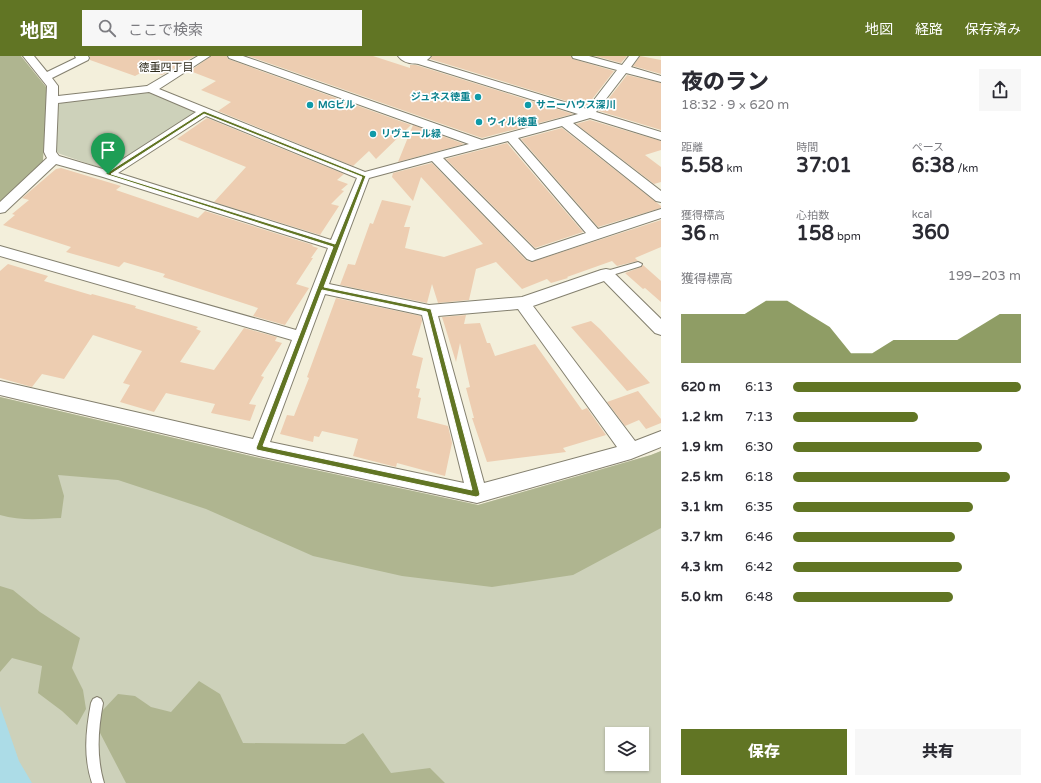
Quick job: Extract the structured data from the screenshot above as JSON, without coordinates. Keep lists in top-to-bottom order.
{
  "districts": ["徳重四丁目"],
  "places": [
    "ジュネス徳重",
    "MGビル",
    "サニーハウス深川",
    "ウィル徳重",
    "リヴェール緑"
  ],
  "page": {
    "header": "地図",
    "search": "ここで検索",
    "nav": ["地図", "経路", "保存済み"],
    "heading": ["夜のラン", "18:32 · 9 × 620 m"],
    "stats": [
      ["距離", "5.58 km"],
      ["時間", "37:01"],
      ["ペース", "6:38 /km"],
      ["獲得標高", "36 m"],
      ["心拍数", "158 bpm"],
      ["kcal", "360"]
    ],
    "chart": ["獲得標高", "199–203 m"],
    "list": [
      {
        "name": "620 m",
        "note": "6:13"
      },
      {
        "name": "1.2 km",
        "note": "7:13"
      },
      {
        "name": "1.9 km",
        "note": "6:30"
      },
      {
        "name": "2.5 km",
        "note": "6:18"
      },
      {
        "name": "3.1 km",
        "note": "6:35"
      },
      {
        "name": "3.7 km",
        "note": "6:46"
      },
      {
        "name": "4.3 km",
        "note": "6:42"
      },
      {
        "name": "5.0 km",
        "note": "6:48"
      }
    ],
    "buttons": ["保存", "共有"]
  }
}
